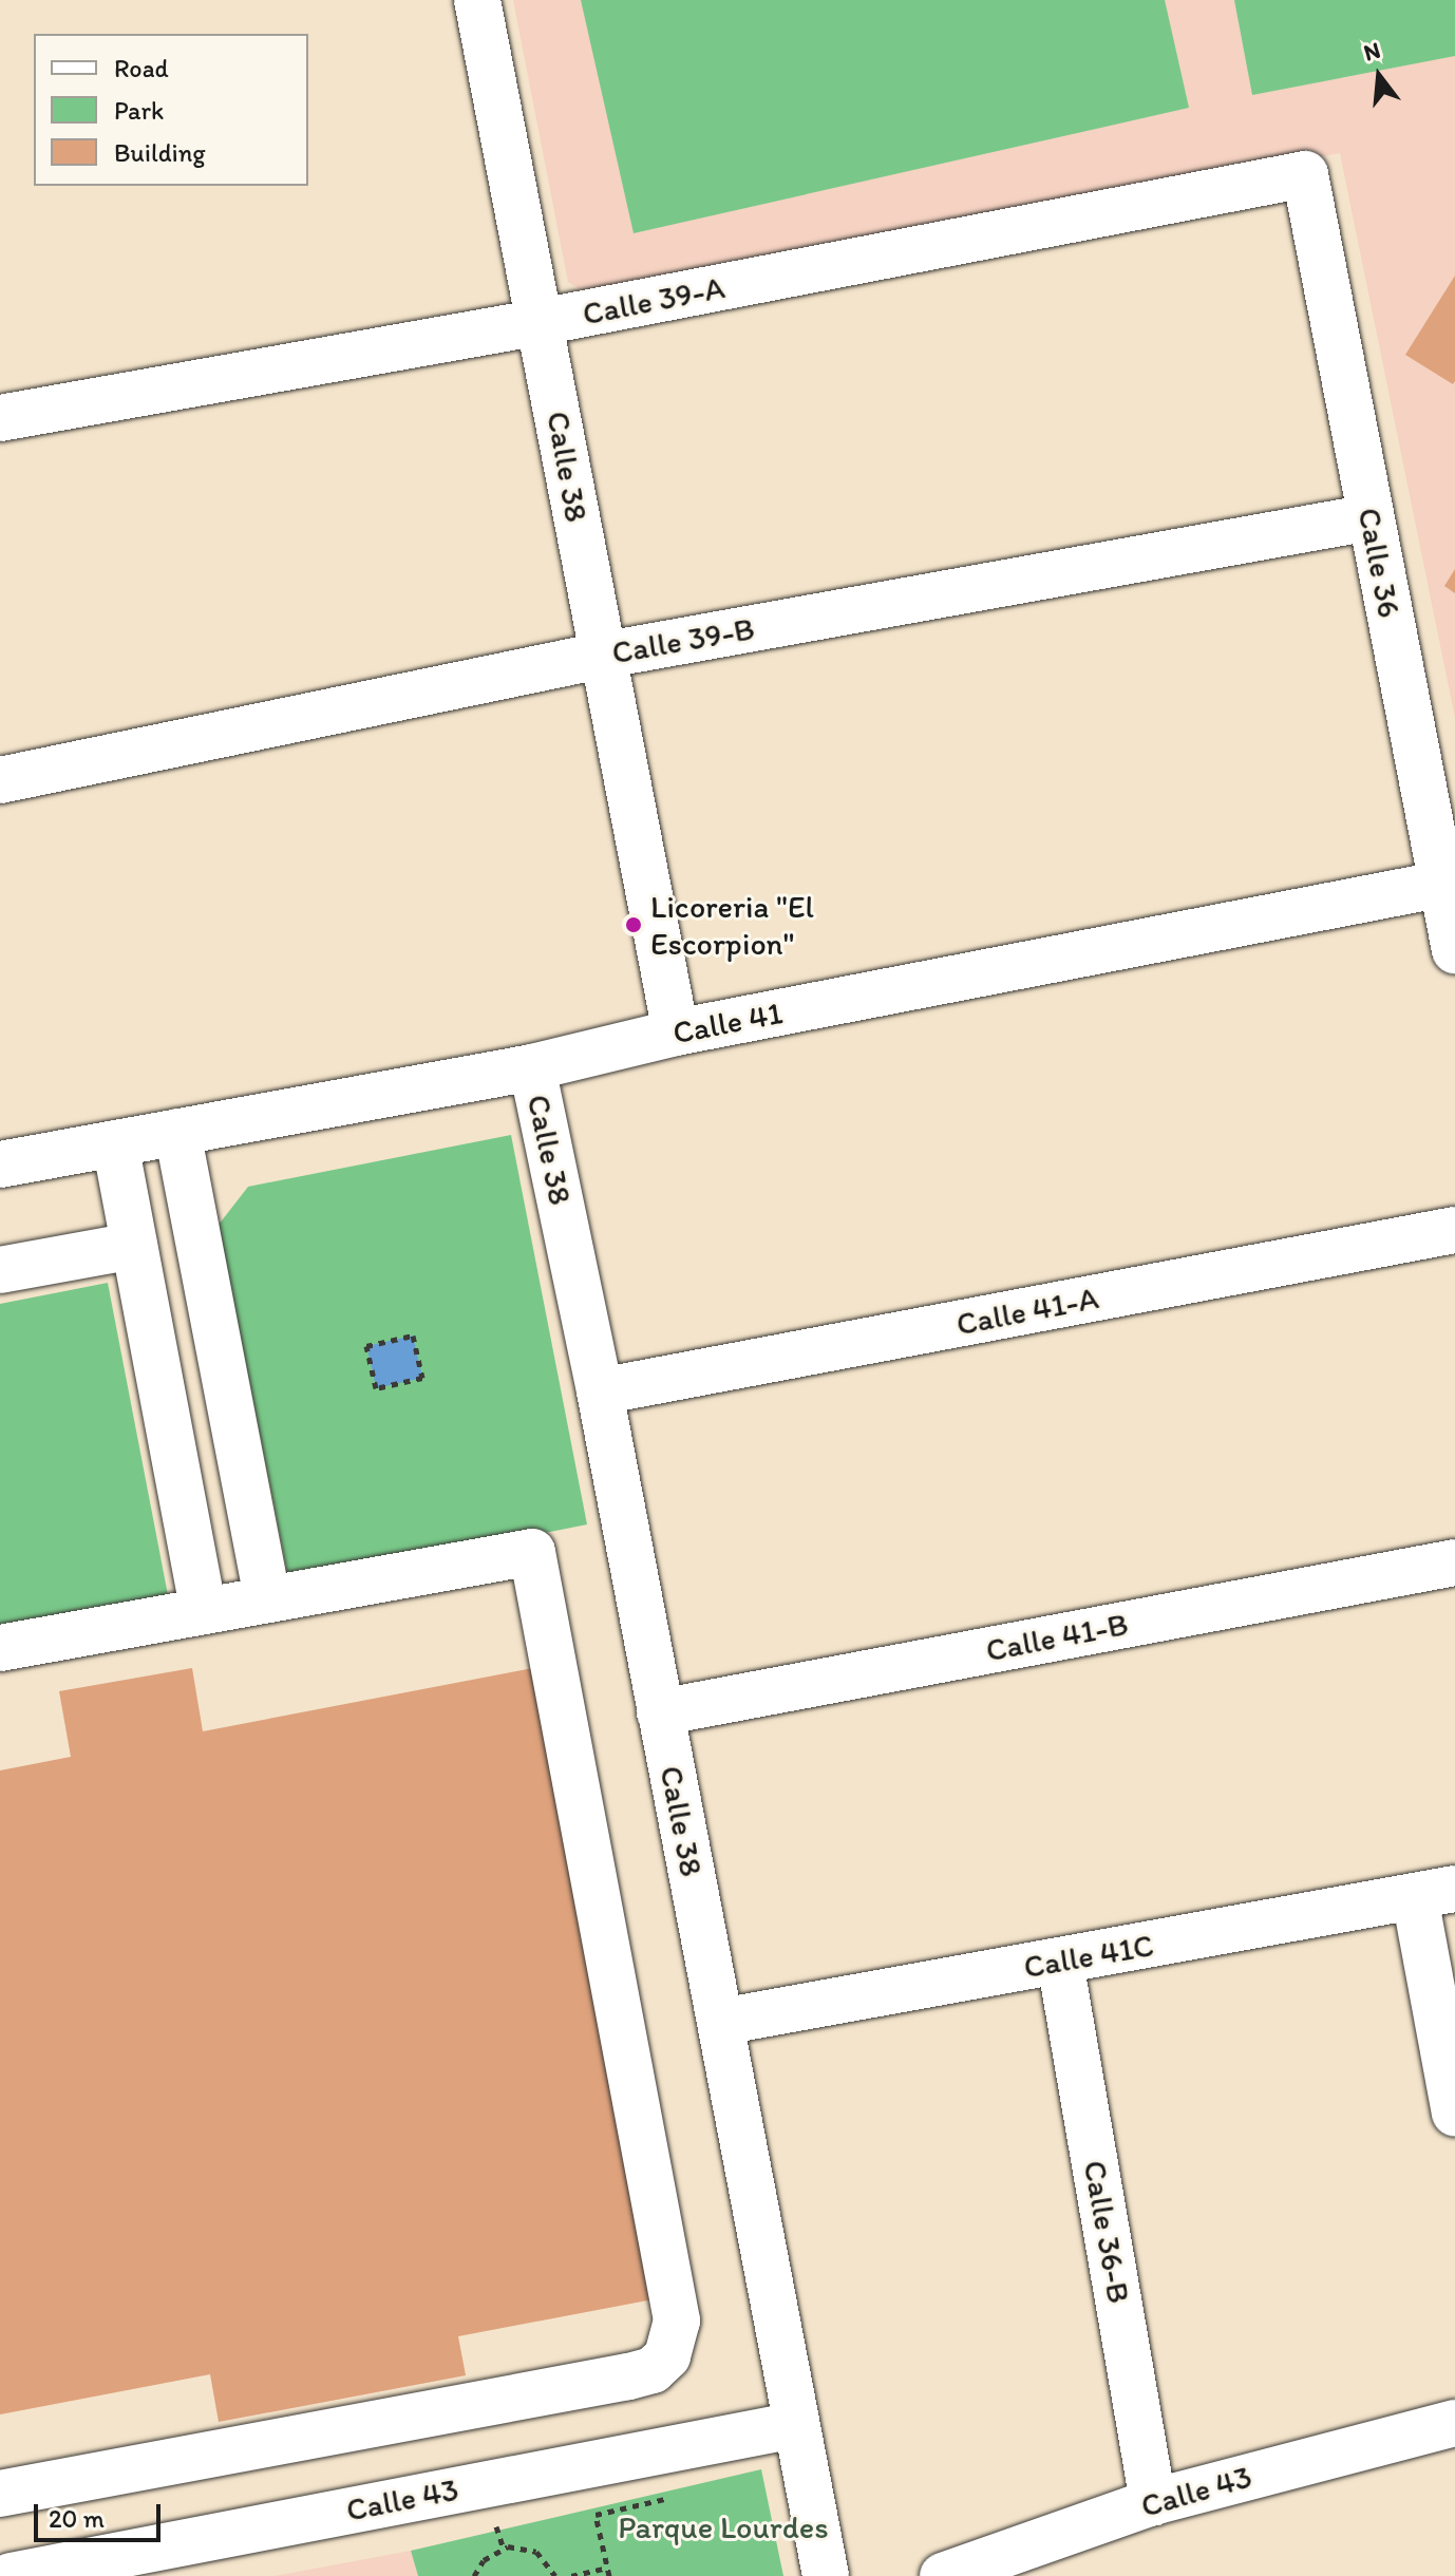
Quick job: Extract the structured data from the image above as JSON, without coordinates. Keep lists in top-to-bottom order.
{
  "streets": {
    "street": [
      "Calle 39-A",
      "Calle 38",
      "Calle 36",
      "Calle 39-B",
      "Calle 41",
      "Calle 41-A",
      "Calle 41-B",
      "Calle 41C",
      "Calle 36-B",
      "Calle 43"
    ]
  },
  "crossings": [
    ["Calle 39-A", "Calle 38"],
    ["Calle 39-A", "Calle 36"],
    ["Calle 38", "Calle 39-B"],
    ["Calle 38", "Calle 41"],
    ["Calle 38", "Calle 41-A"],
    ["Calle 38", "Calle 41-B"],
    ["Calle 38", "Calle 41C"],
    ["Calle 38", "Calle 43"],
    ["Calle 36", "Calle 39-B"],
    ["Calle 36", "Calle 41"],
    ["Calle 41C", "Calle 36-B"],
    ["Calle 36-B", "Calle 43"]
  ],
  "parks": ["Parque Lourdes"],
  "places": ["Licoreria \"El Escorpion\""],
  "legend": ["Road", "Park", "Building"],
  "scale_bar": "20 m",
  "north": "top"
}
